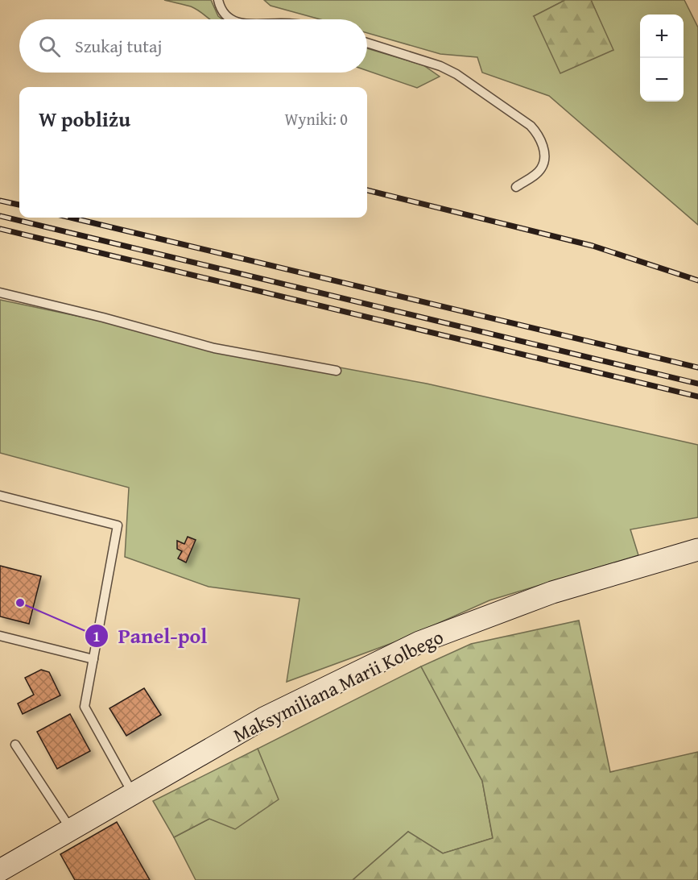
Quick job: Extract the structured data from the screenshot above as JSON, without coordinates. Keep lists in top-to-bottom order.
{
  "streets": {
    "street": ["Maksymiliana Marii Kolbego"]
  },
  "places": ["Panel-pol"],
  "page": {
    "map_buttons": ["+", "−"],
    "search": "Szukaj tutaj",
    "heading": ["W pobliżu", "Wyniki: 0"]
  }
}
